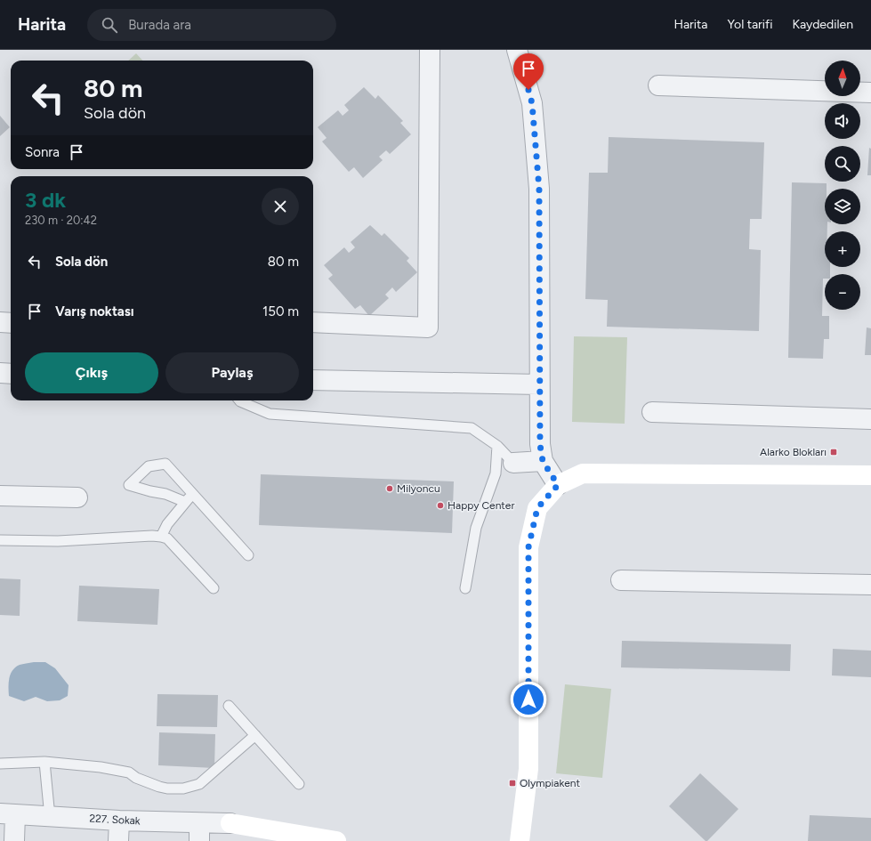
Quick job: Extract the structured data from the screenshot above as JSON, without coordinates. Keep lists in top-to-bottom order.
{
  "streets": {
    "street": ["227. Sokak"]
  },
  "places": {
    "transit": ["Alarko Blokları", "Olympiakent"],
    "other": ["Milyoncu", "Happy Center"]
  },
  "north": "top",
  "page": {
    "header": "Harita",
    "search": "Burada ara",
    "nav": ["Harita", "Yol tarifi", "Kaydedilen"],
    "map_buttons": ["+", "−"],
    "turn": ["80 m", "Sola dön"],
    "then": "Sonra",
    "heading": ["3 dk", "230 m · 20:42"],
    "list": [
      {
        "name": "Sola dön",
        "value": "80 m"
      },
      {
        "name": "Varış noktası",
        "value": "150 m"
      }
    ],
    "buttons": ["Çıkış", "Paylaş"]
  }
}
